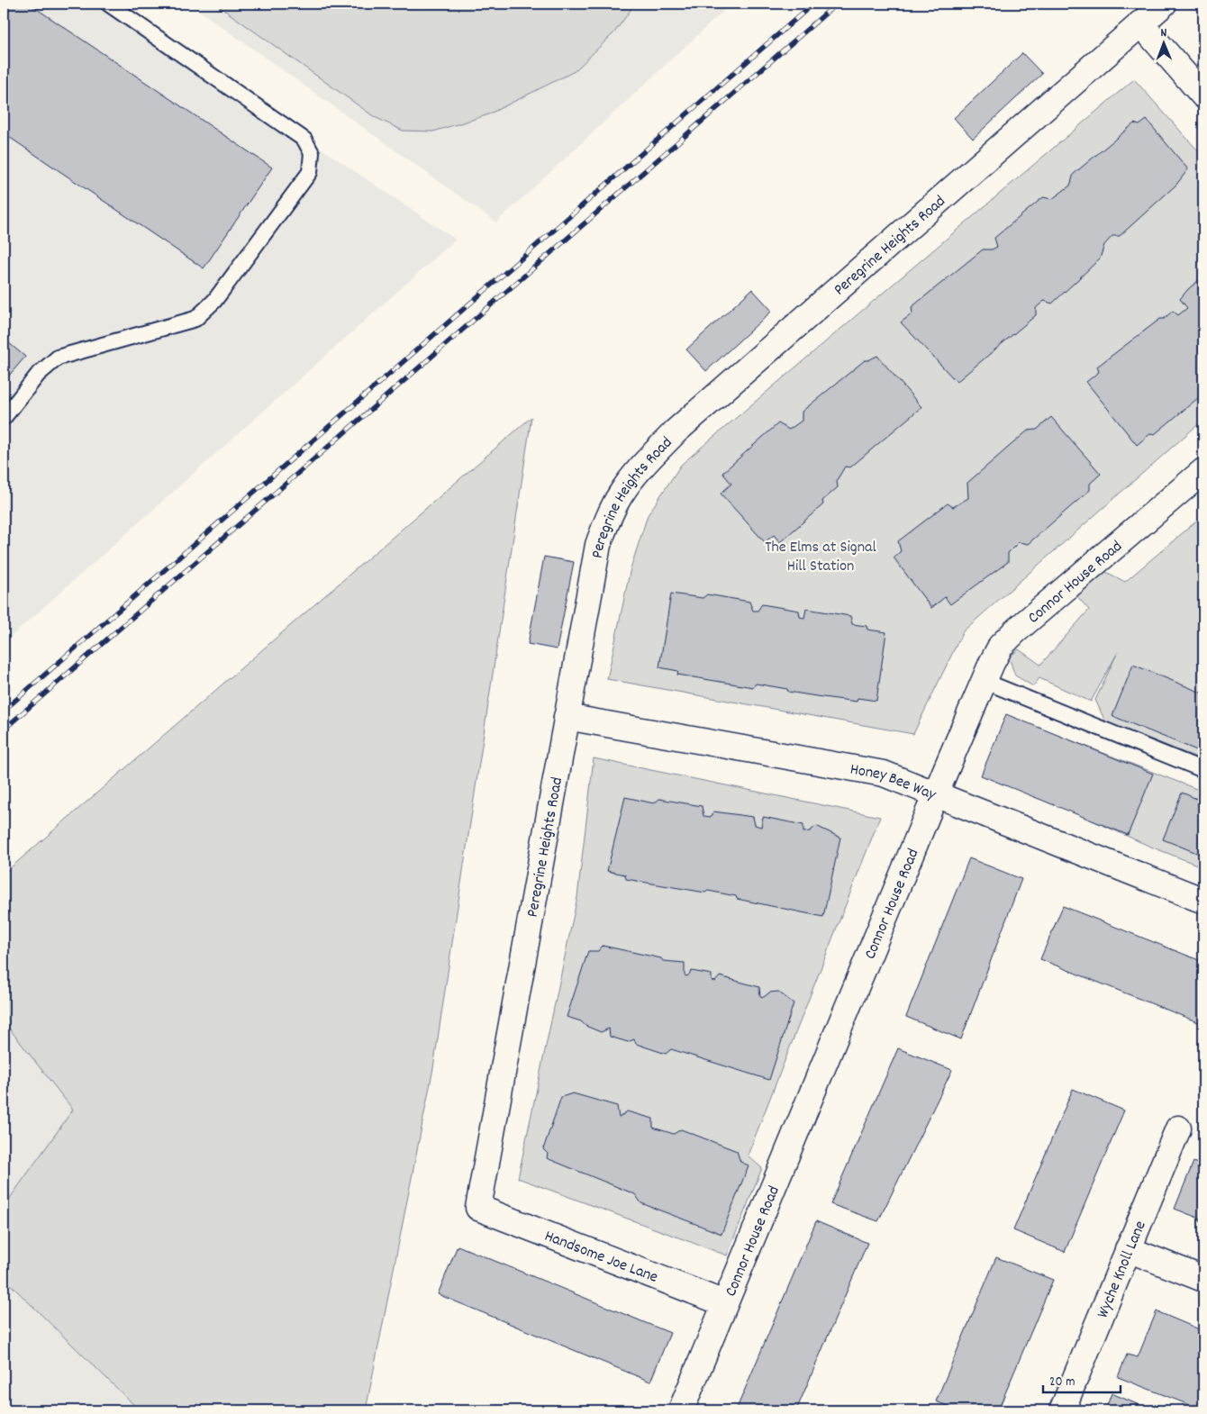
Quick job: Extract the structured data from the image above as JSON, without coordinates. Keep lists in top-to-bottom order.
{
  "streets": {
    "street": [
      "Peregrine Heights Road",
      "Connor House Road",
      "Honey Bee Way",
      "Handsome Joe Lane",
      "Wyche Knoll Lane"
    ]
  },
  "crossings": [
    ["Peregrine Heights Road", "Honey Bee Way"],
    ["Peregrine Heights Road", "Handsome Joe Lane"],
    ["Connor House Road", "Honey Bee Way"],
    ["Connor House Road", "Handsome Joe Lane"]
  ],
  "parks": ["The Elms at Signal Hill Station"],
  "scale_bar": "20 m",
  "north": "top"
}
